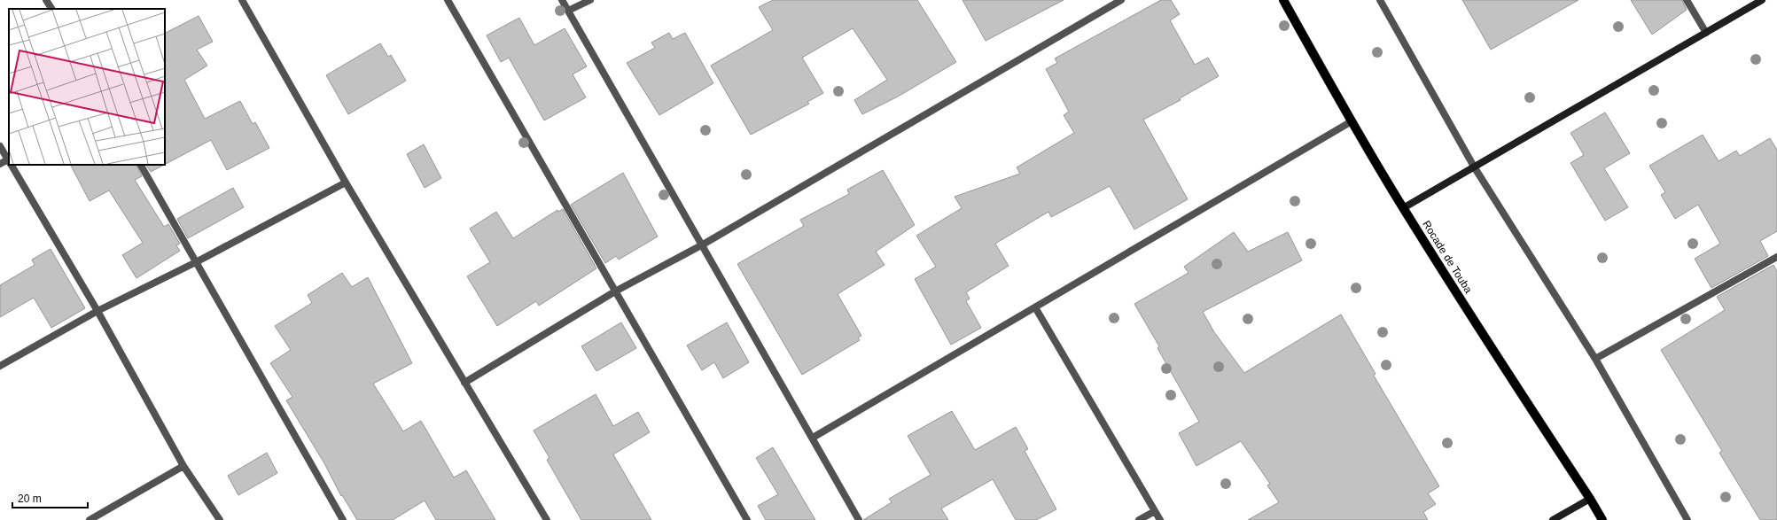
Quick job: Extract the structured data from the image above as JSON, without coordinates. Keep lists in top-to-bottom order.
{
  "streets": {
    "main road": ["Rocade de Touba"]
  },
  "scale_bar": "20 m"
}
